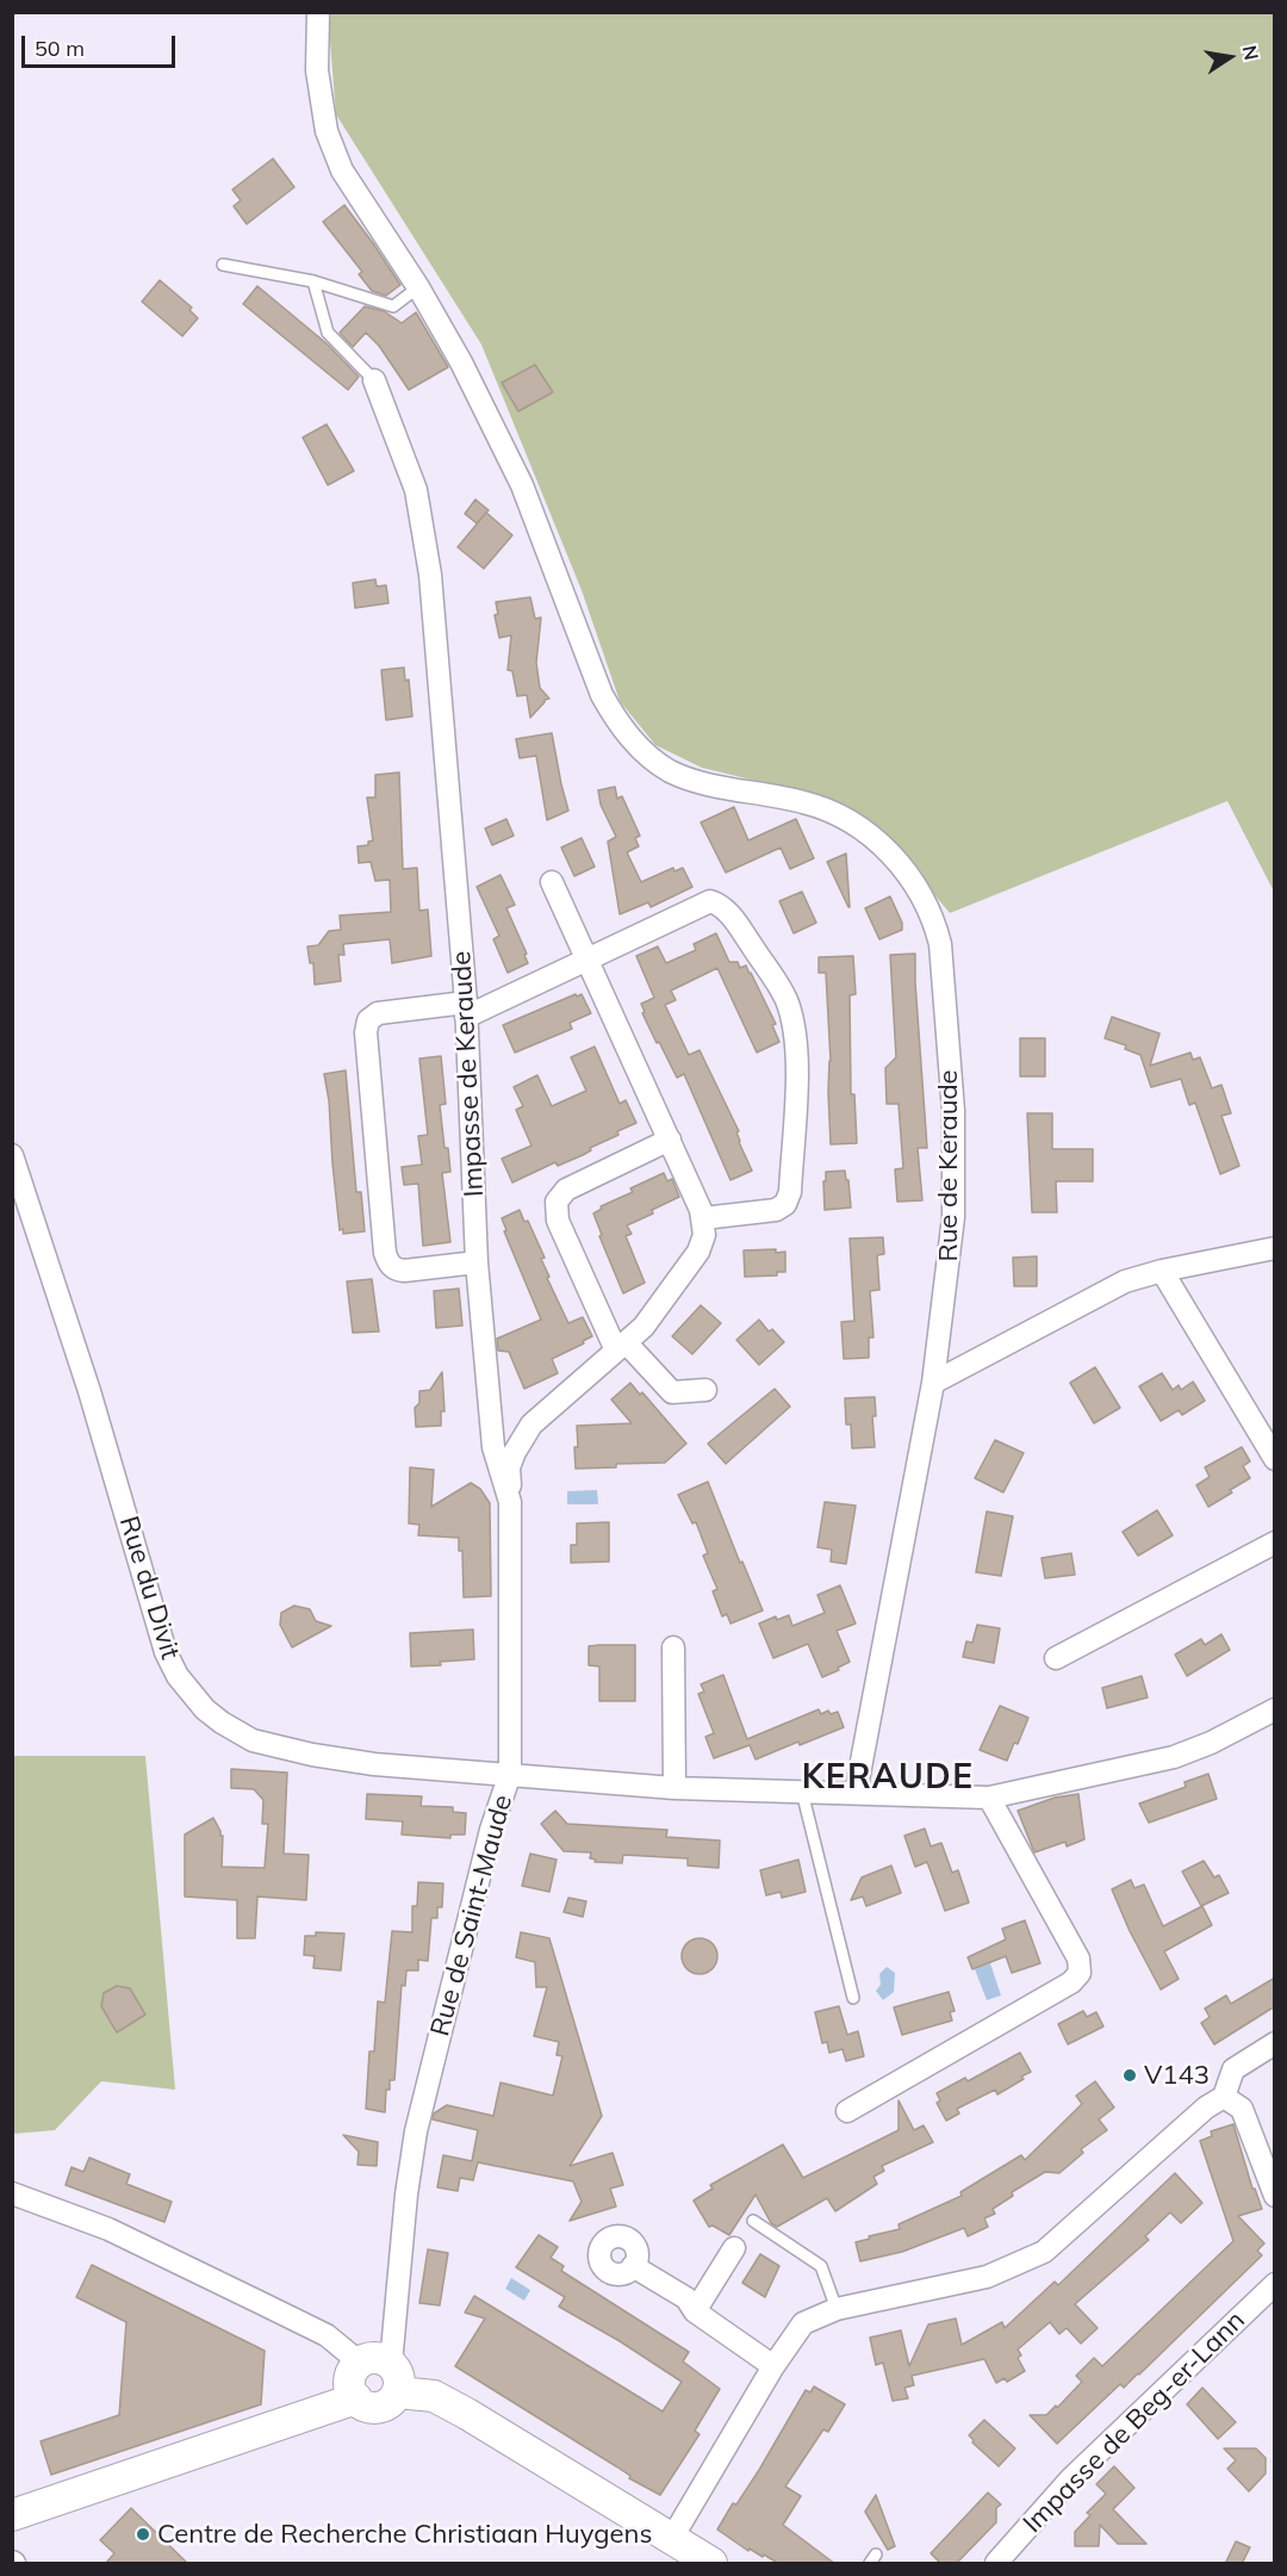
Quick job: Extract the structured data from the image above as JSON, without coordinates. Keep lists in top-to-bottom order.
{
  "streets": {
    "street": [
      "Impasse de Keraude",
      "Rue de Keraude",
      "Rue du Divit",
      "Rue de Saint-Maude",
      "Impasse de Beg-er-Lann"
    ]
  },
  "crossings": [
    ["Impasse de Keraude", "Rue du Divit"],
    ["Impasse de Keraude", "Rue de Saint-Maude"],
    ["Rue de Keraude", "Rue de Saint-Maude"],
    ["Rue du Divit", "Rue de Saint-Maude"]
  ],
  "districts": ["KERAUDE"],
  "places": ["V143", "Centre de Recherche Christiaan Huygens"],
  "scale_bar": "50 m",
  "north": "right"
}
